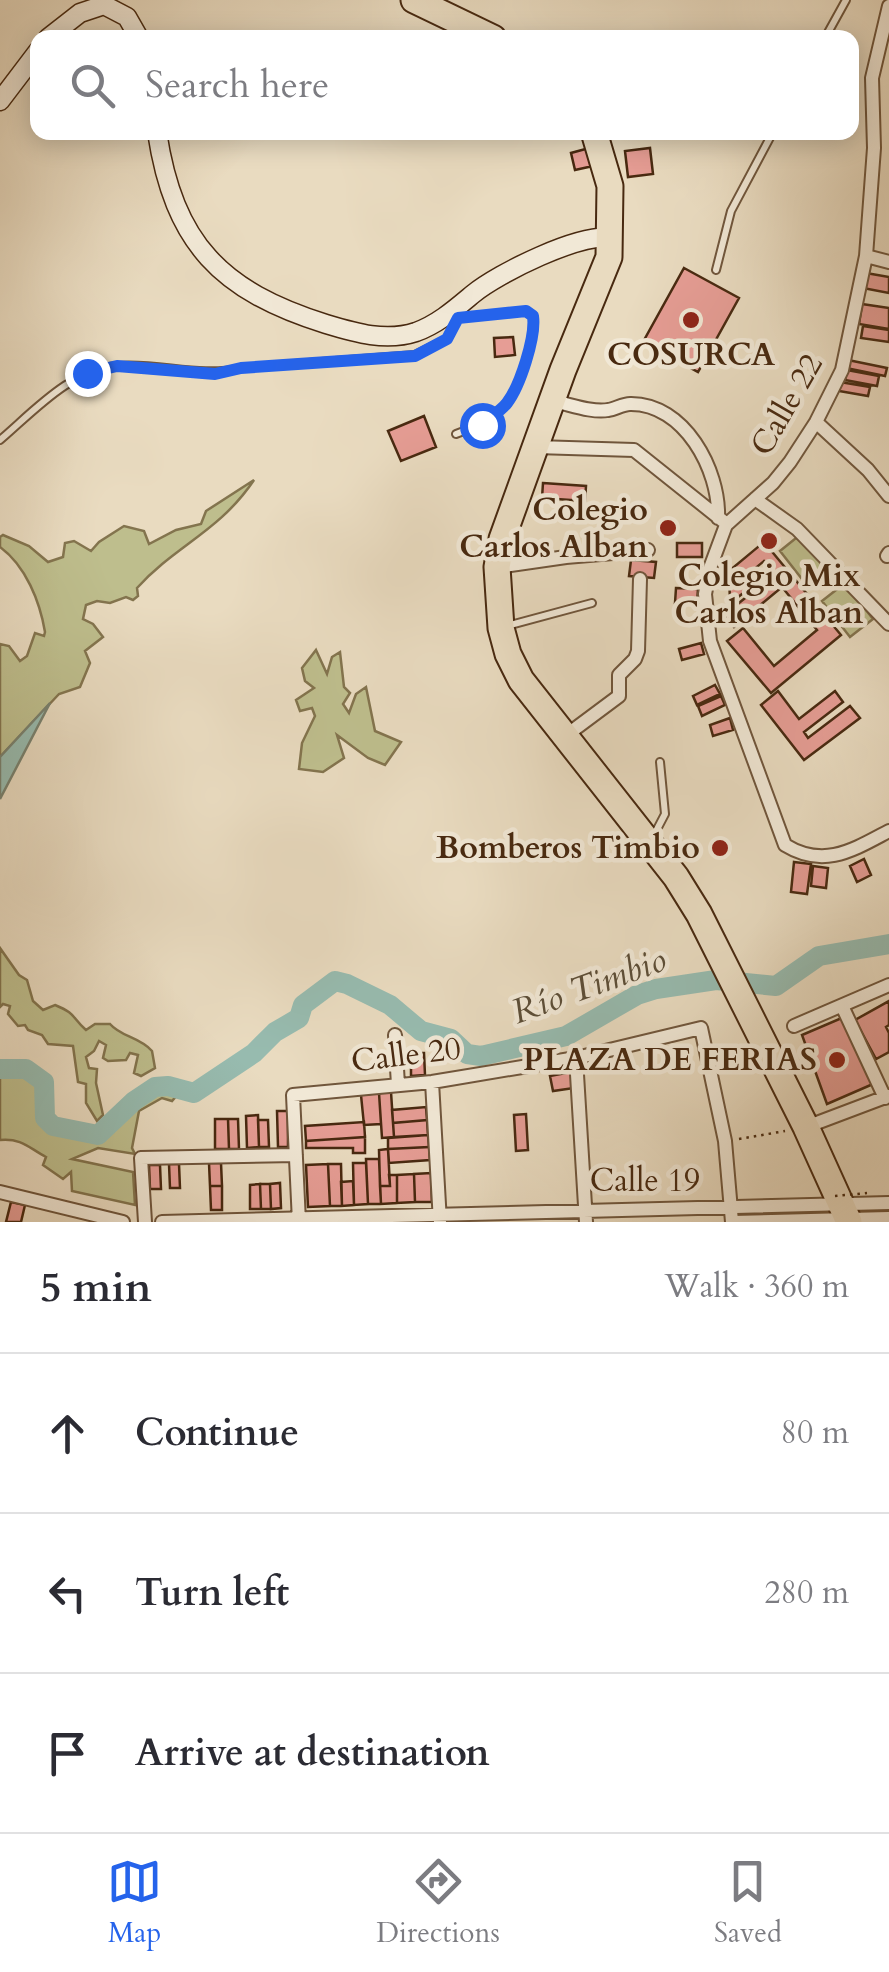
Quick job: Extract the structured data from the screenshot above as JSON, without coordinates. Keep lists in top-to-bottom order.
{
  "streets": {
    "street": ["Calle 22", "Calle 20", "Calle 19"]
  },
  "water": ["Río Timbio"],
  "places": [
    "COSURCA",
    "Colegio Carlos Alban",
    "Colegio Mix Carlos Alban",
    "Bomberos Timbio",
    "PLAZA DE FERIAS"
  ],
  "page": {
    "search": "Search here",
    "heading": ["5 min", "Walk · 360 m"],
    "list": [
      ["Continue", "80 m"],
      ["Turn left", "280 m"],
      "Arrive at destination"
    ],
    "nav": ["Map", "Directions", "Saved"]
  }
}
